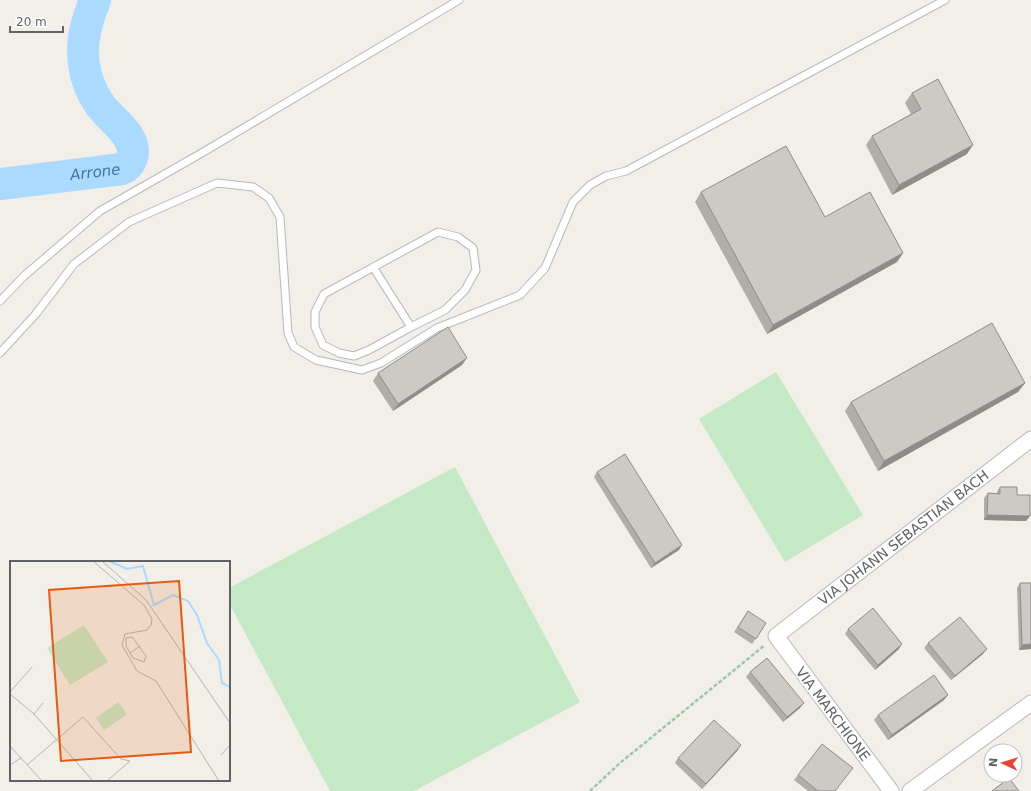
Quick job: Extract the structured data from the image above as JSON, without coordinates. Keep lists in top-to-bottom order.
{
  "streets": {
    "street": ["VIA JOHANN SEBASTIAN BACH", "VIA MARCHIONE"]
  },
  "crossings": [
    ["VIA JOHANN SEBASTIAN BACH", "VIA MARCHIONE"]
  ],
  "water": ["Arrone"],
  "scale_bar": "20 m",
  "north": "left"
}
